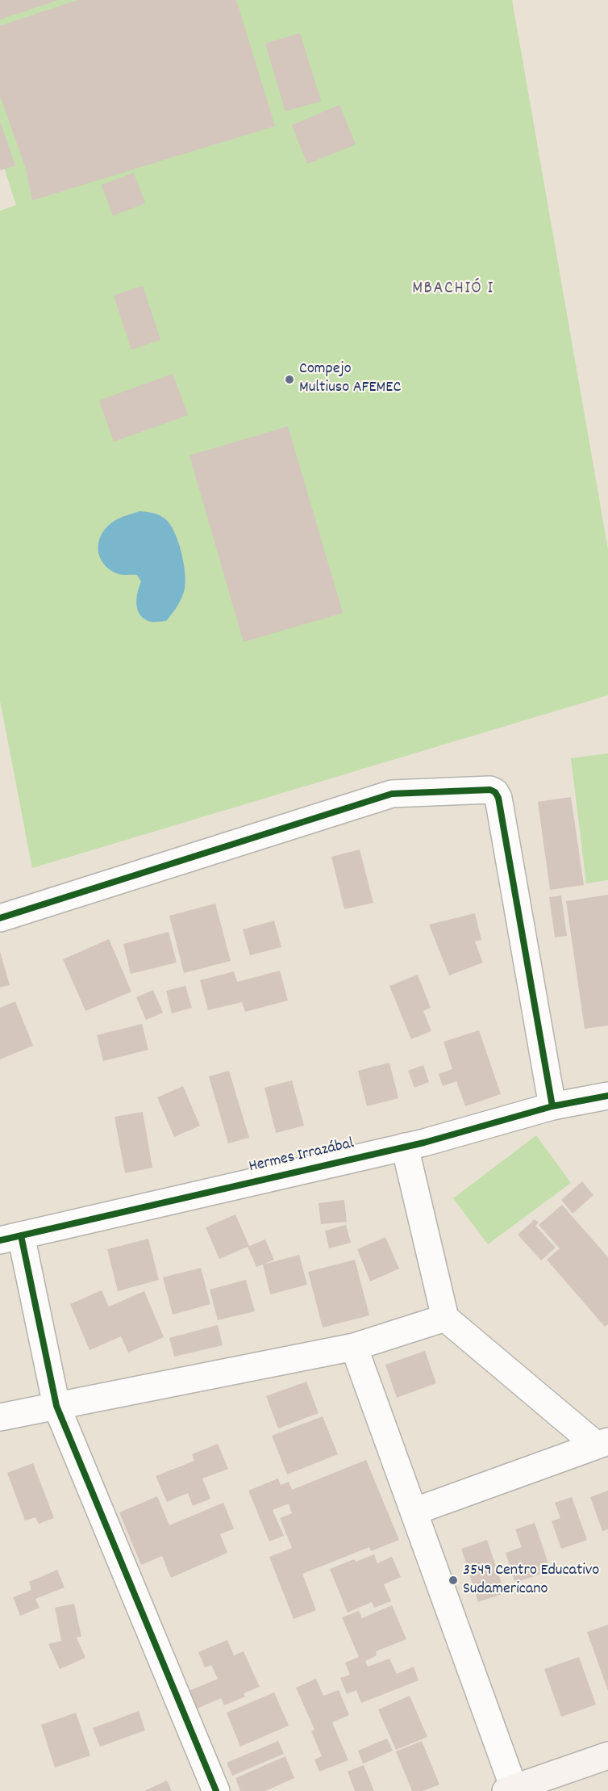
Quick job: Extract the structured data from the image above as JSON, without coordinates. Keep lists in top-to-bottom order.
{
  "streets": {
    "street": ["Hermes Irrazábal"]
  },
  "districts": ["MBACHIÓ I"],
  "places": ["Compejo Multiuso AFEMEC", "3549 Centro Educativo Sudamericano"]
}
